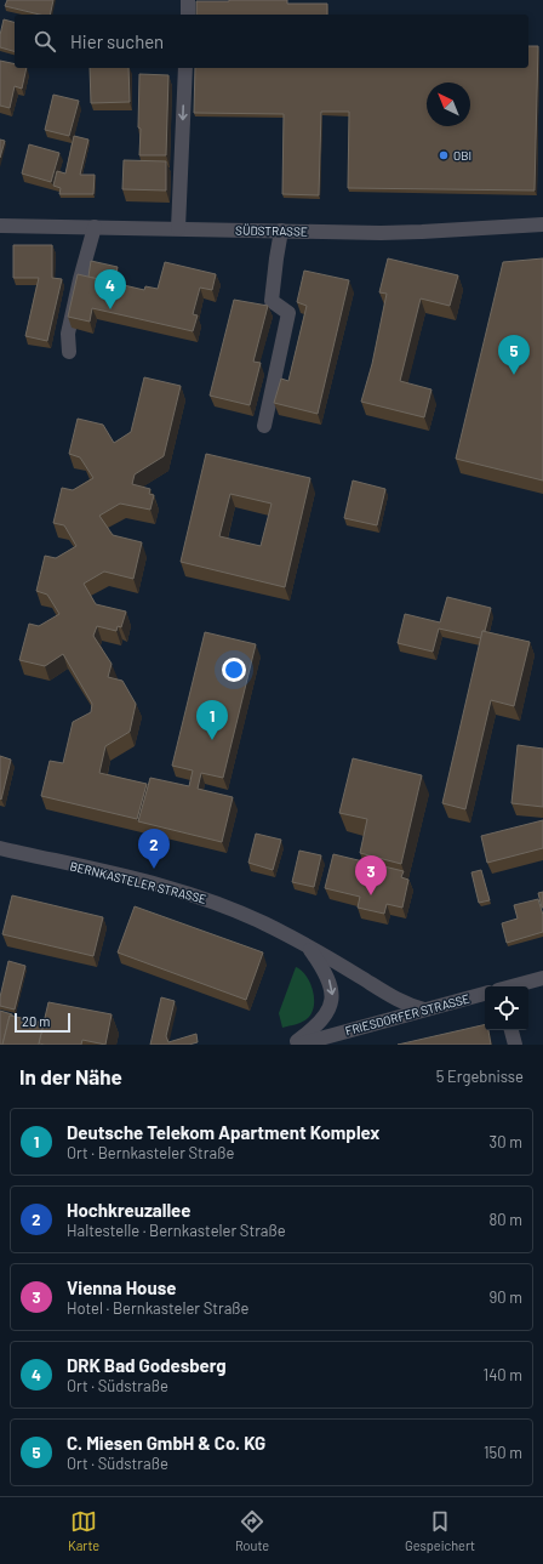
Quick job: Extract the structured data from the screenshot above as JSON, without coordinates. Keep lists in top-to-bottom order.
{
  "streets": {
    "street": ["SÜDSTRASSE", "BERNKASTELER STRASSE", "FRIESDORFER STRASSE"]
  },
  "crossings": [
    ["BERNKASTELER STRASSE", "FRIESDORFER STRASSE"]
  ],
  "places": ["OBI"],
  "scale_bar": "20 m",
  "north": "top left",
  "page": {
    "search": "Hier suchen",
    "pins": [
      "4",
      "5",
      "1",
      "2",
      "3"
    ],
    "scale": "20 m",
    "heading": ["In der Nähe", "5 Ergebnisse"],
    "list": [
      {
        "mark": "1",
        "name": "Deutsche Telekom Apartment Komplex",
        "note": "Ort · Bernkasteler Straße",
        "value": "30 m"
      },
      {
        "mark": "2",
        "name": "Hochkreuzallee",
        "note": "Haltestelle · Bernkasteler Straße",
        "value": "80 m"
      },
      {
        "mark": "3",
        "name": "Vienna House",
        "note": "Hotel · Bernkasteler Straße",
        "value": "90 m"
      },
      {
        "mark": "4",
        "name": "DRK Bad Godesberg",
        "note": "Ort · Südstraße",
        "value": "140 m"
      },
      {
        "mark": "5",
        "name": "C. Miesen GmbH & Co. KG",
        "note": "Ort · Südstraße",
        "value": "150 m"
      }
    ],
    "nav": ["Karte", "Route", "Gespeichert"]
  }
}
